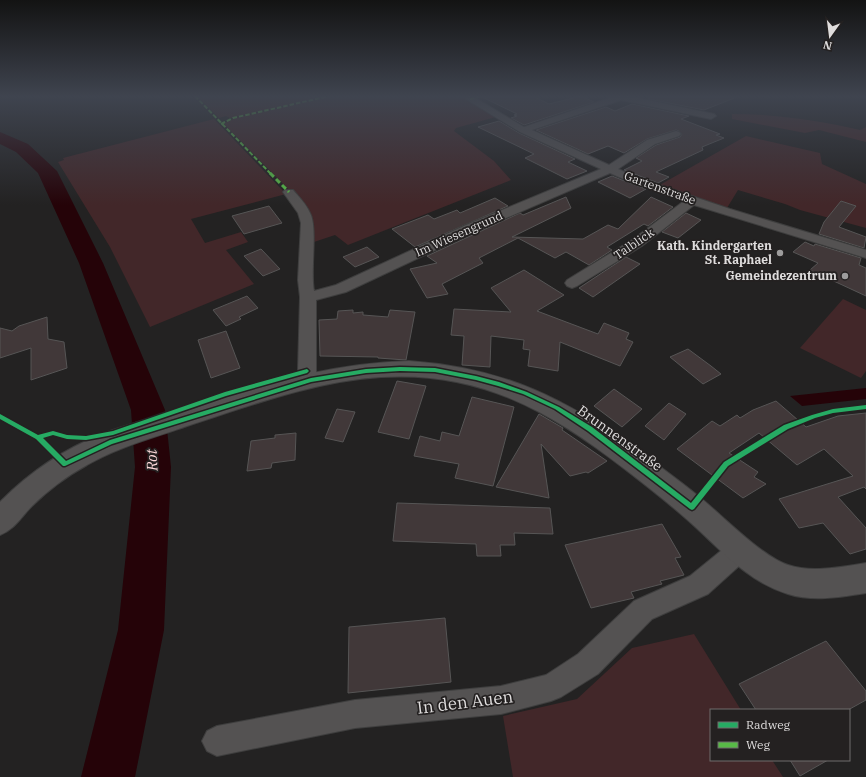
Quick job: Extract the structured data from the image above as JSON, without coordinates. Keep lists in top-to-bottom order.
{
  "streets": {
    "street": [
      "Gartenstraße",
      "Im Wiesengrund",
      "Talblick",
      "Brunnenstraße",
      "In den Auen"
    ]
  },
  "crossings": [
    ["Gartenstraße", "Im Wiesengrund"],
    ["Gartenstraße", "Talblick"],
    ["Brunnenstraße", "In den Auen"]
  ],
  "water": ["Rot"],
  "places": ["Kath. Kindergarten St. Raphael", "Gemeindezentrum"],
  "legend": ["Radweg", "Weg"],
  "north": "bottom"
}
